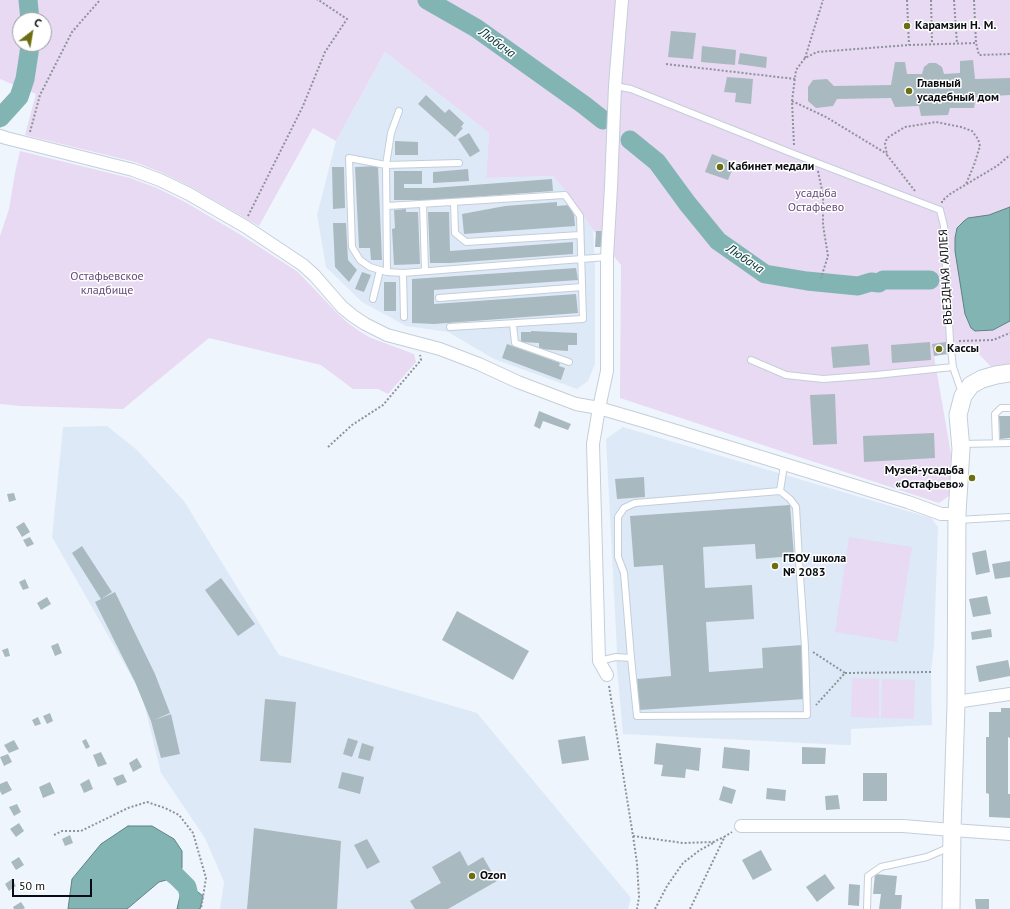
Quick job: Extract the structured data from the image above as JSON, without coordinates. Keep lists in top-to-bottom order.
{
  "streets": {
    "lane": ["ВЪЕЗДНАЯ АЛЛЕЯ"]
  },
  "water": ["Любача"],
  "parks": ["усадьба Остафьево", "Остафьевское кладбище"],
  "places": [
    "Карамзин Н. М.",
    "Главный усадебный дом",
    "Кабинет медали",
    "Кассы",
    "Музей-усадьба «Остафьево»",
    "ГБОУ школа № 2083",
    "Ozon"
  ],
  "scale_bar": "50 m",
  "north": "top right"
}
